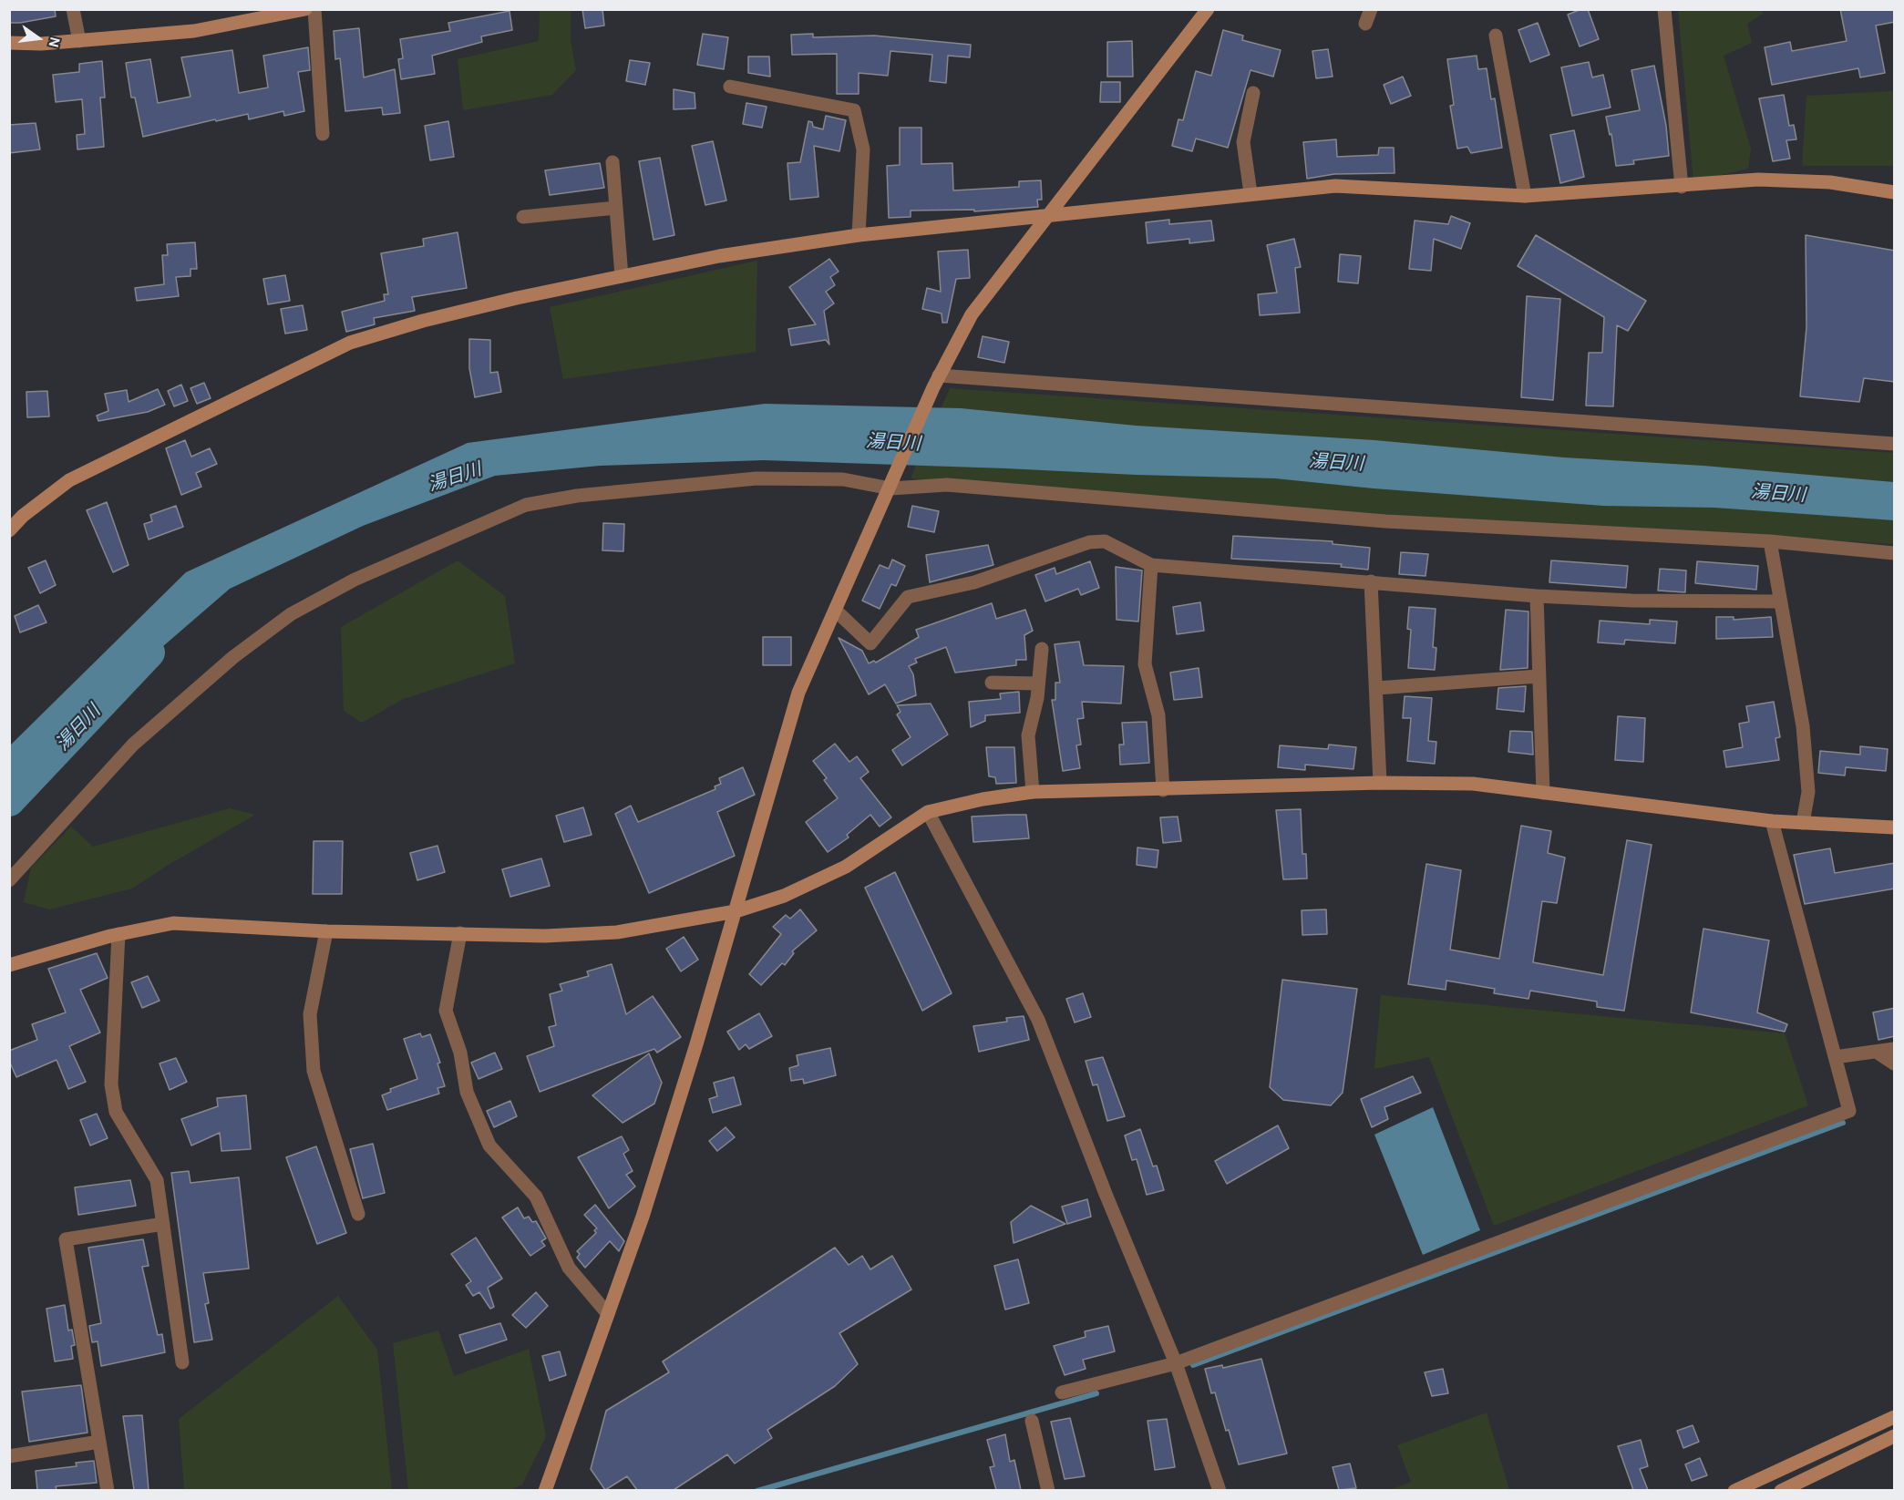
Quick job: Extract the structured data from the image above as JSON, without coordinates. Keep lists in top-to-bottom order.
{
  "water": ["湯日川"],
  "north": "right"
}
